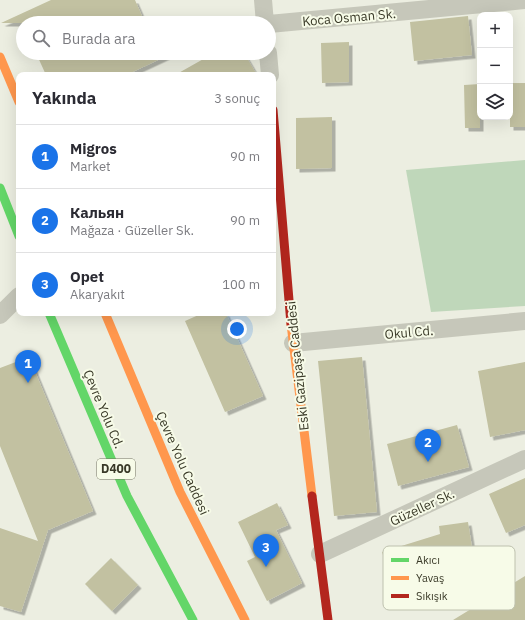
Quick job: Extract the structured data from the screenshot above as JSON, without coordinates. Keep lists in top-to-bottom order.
{
  "streets": {
    "main road": [
      "Eski Gazipaşa Caddesi",
      "Çevre Yolu Cd.",
      "Çevre Yolu Caddesi",
      "D400"
    ],
    "street": ["Koca Osman Sk.", "Okul Cd.", "Güzeller Sk."]
  },
  "crossings": [
    ["Okul Cd.", "Eski Gazipaşa Caddesi"],
    ["Eski Gazipaşa Caddesi", "Güzeller Sk."]
  ],
  "legend": ["Akıcı", "Yavaş", "Sıkışık"],
  "page": {
    "map_buttons": ["+", "−"],
    "search": "Burada ara",
    "heading": ["Yakında", "3 sonuç"],
    "list": [
      {
        "mark": "1",
        "name": "Migros",
        "note": "Market",
        "value": "90 m"
      },
      {
        "mark": "2",
        "name": "Кальян",
        "note": "Mağaza · Güzeller Sk.",
        "value": "90 m"
      },
      {
        "mark": "3",
        "name": "Opet",
        "note": "Akaryakıt",
        "value": "100 m"
      }
    ],
    "pins": ["1", "2", "3"]
  }
}
